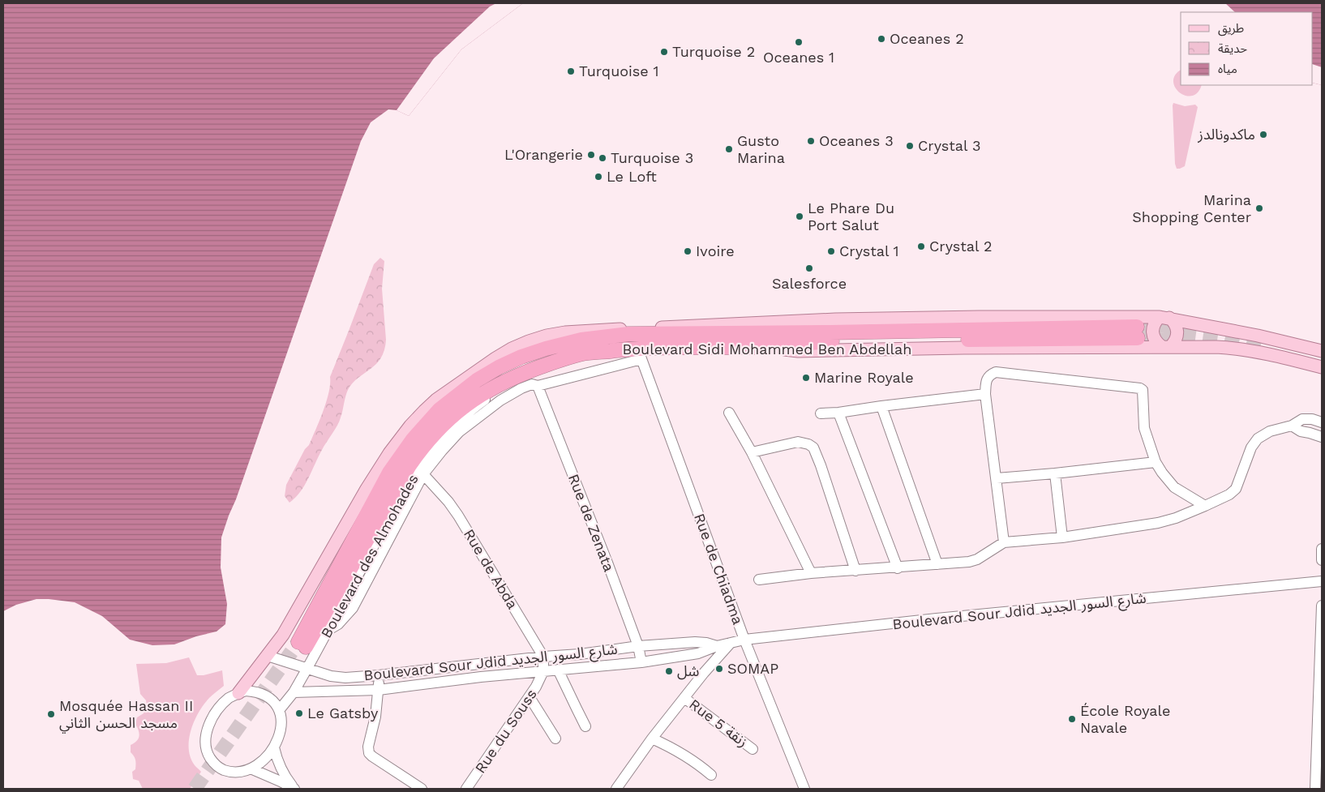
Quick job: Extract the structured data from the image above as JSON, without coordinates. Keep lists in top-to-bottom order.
{
  "streets": {
    "highway": ["Boulevard Sidi Mohammed Ben Abdellah"],
    "street": [
      "Rue de Zenata",
      "Boulevard des Almohades",
      "Rue de Abda",
      "Rue de Chiadma",
      "Boulevard Sour Jdid شارع السور الجديد",
      "Rue 5 زنقة",
      "Rue du Souss"
    ]
  },
  "crossings": [
    ["Boulevard Sidi Mohammed Ben Abdellah", "Boulevard des Almohades"],
    ["Boulevard Sidi Mohammed Ben Abdellah", "Rue de Chiadma"],
    ["Rue de Zenata", "Boulevard Sour Jdid شارع السور الجديد"],
    ["Boulevard des Almohades", "Boulevard Sour Jdid شارع السور الجديد"],
    ["Rue de Abda", "Boulevard Sour Jdid شارع السور الجديد"],
    ["Rue de Chiadma", "Boulevard Sour Jdid شارع السور الجديد"],
    ["Boulevard Sour Jdid شارع السور الجديد", "Rue du Souss"]
  ],
  "places": [
    "Oceanes 2",
    "Oceanes 1",
    "Turquoise 2",
    "Turquoise 1",
    "ماكدونالدز",
    "Oceanes 3",
    "Crystal 3",
    "Gusto Marina",
    "L'Orangerie",
    "Turquoise 3",
    "Le Loft",
    "Marina Shopping Center",
    "Le Phare Du Port Salut",
    "Crystal 2",
    "Ivoire",
    "Crystal 1",
    "Salesforce",
    "Marine Royale",
    "SOMAP",
    "شل",
    "Le Gatsby",
    "Mosquée Hassan II مسجد الحسن الثاني",
    "École Royale Navale"
  ],
  "legend": ["طريق", "حديقة", "مياه"]
}
